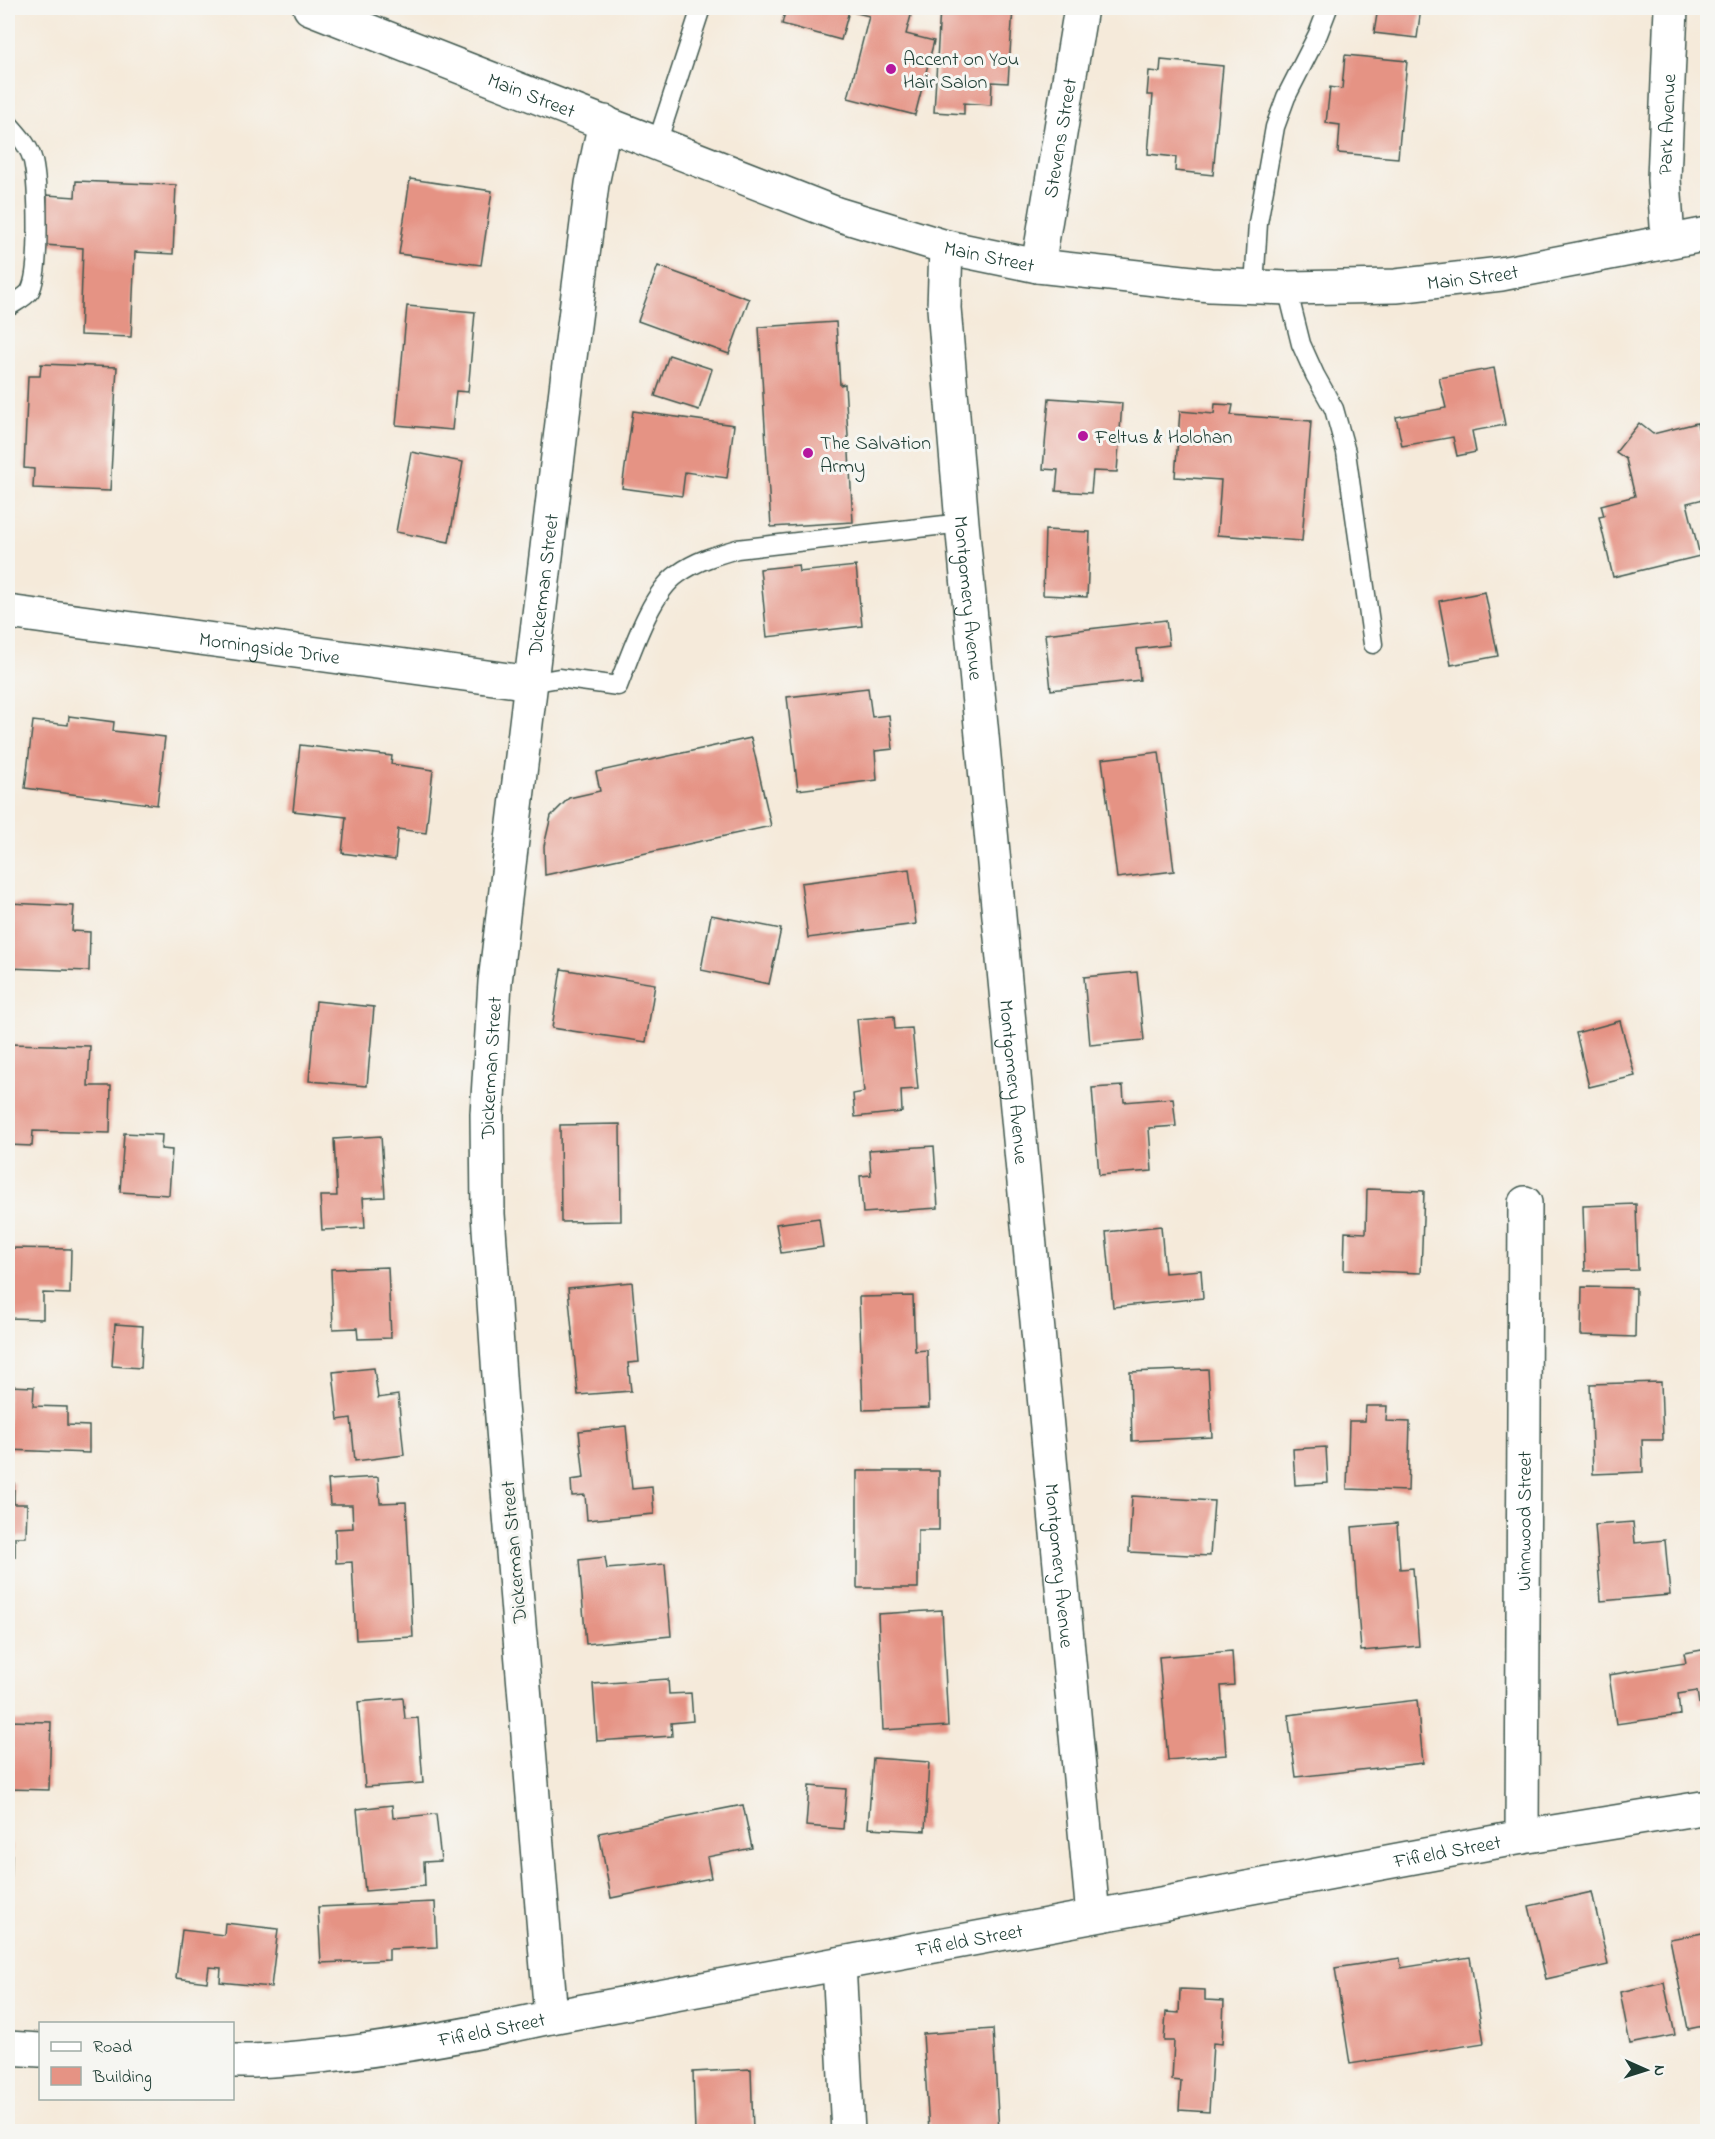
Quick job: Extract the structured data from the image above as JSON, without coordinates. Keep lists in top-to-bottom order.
{
  "streets": {
    "street": [
      "Main Street",
      "Park Avenue",
      "Stevens Street",
      "Dickerman Street",
      "Montgomery Avenue",
      "Morningside Drive",
      "Winnwood Street",
      "Fifield Street"
    ]
  },
  "crossings": [
    ["Main Street", "Park Avenue"],
    ["Main Street", "Stevens Street"],
    ["Main Street", "Dickerman Street"],
    ["Main Street", "Montgomery Avenue"],
    ["Dickerman Street", "Morningside Drive"],
    ["Dickerman Street", "Fifield Street"],
    ["Montgomery Avenue", "Fifield Street"],
    ["Winnwood Street", "Fifield Street"]
  ],
  "places": ["Accent on You Hair Salon", "Feltus & Holohan", "The Salvation Army"],
  "legend": ["Road", "Building"],
  "north": "right"
}
